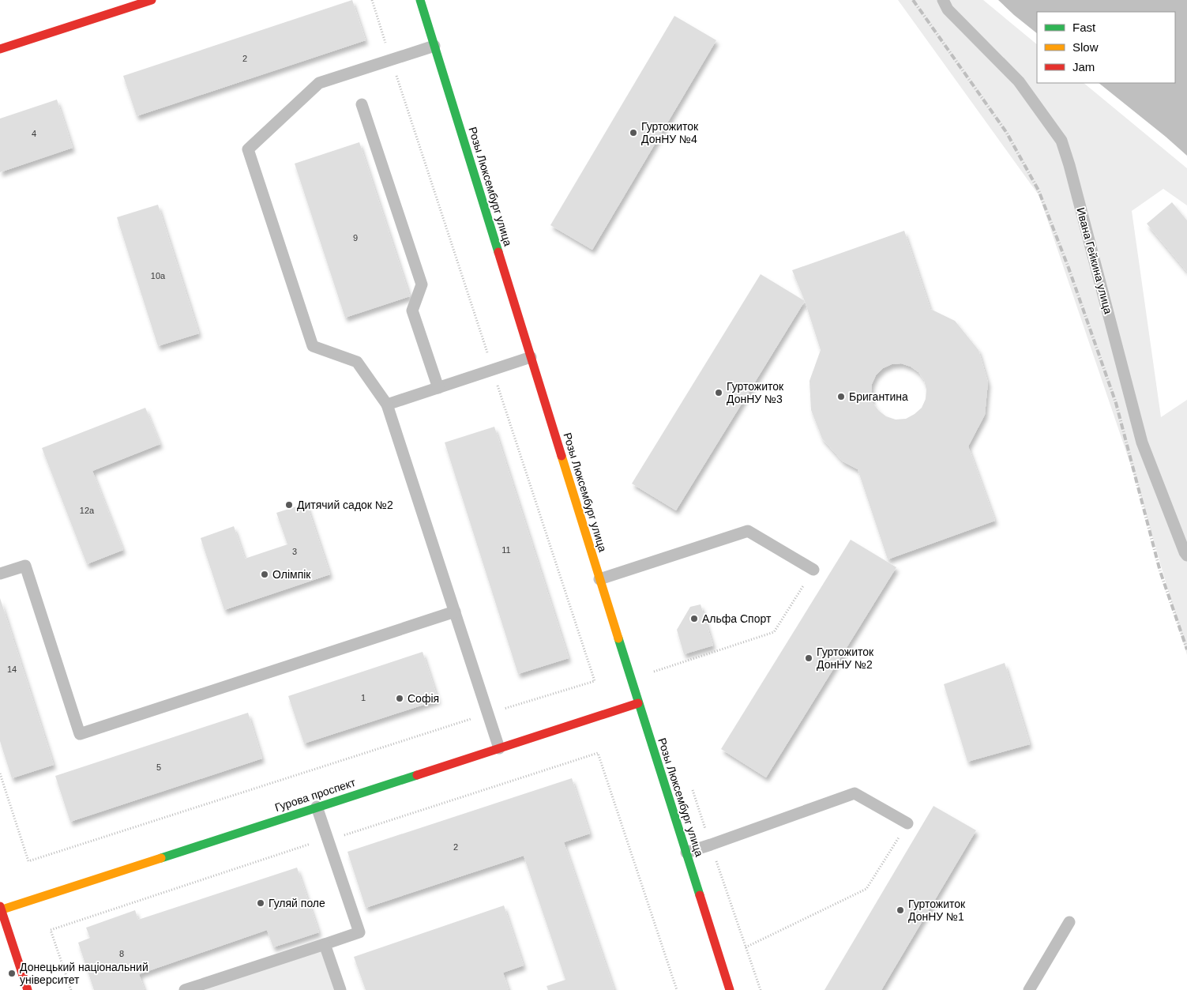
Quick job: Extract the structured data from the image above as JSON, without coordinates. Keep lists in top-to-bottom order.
{
  "streets": {
    "street": ["Розы Люксембург улица", "Гурова проспект"],
    "lane": ["Ивана Гейкина улица"]
  },
  "crossings": [
    ["Розы Люксембург улица", "Гурова проспект"]
  ],
  "places": [
    "Гуртожиток ДонНУ №4",
    "Гуртожиток ДонНУ №3",
    "Бригантина",
    "Дитячий садок №2",
    "Олімпік",
    "Альфа Спорт",
    "Гуртожиток ДонНУ №2",
    "Софія",
    "Гуляй поле",
    "Гуртожиток ДонНУ №1",
    "Донецький національний університет"
  ],
  "house_numbers": [
    "2",
    "4",
    "9",
    "10а",
    "12а",
    "11",
    "3",
    "14",
    "1",
    "5",
    "2",
    "8"
  ],
  "legend": ["Fast", "Slow", "Jam"]
}
